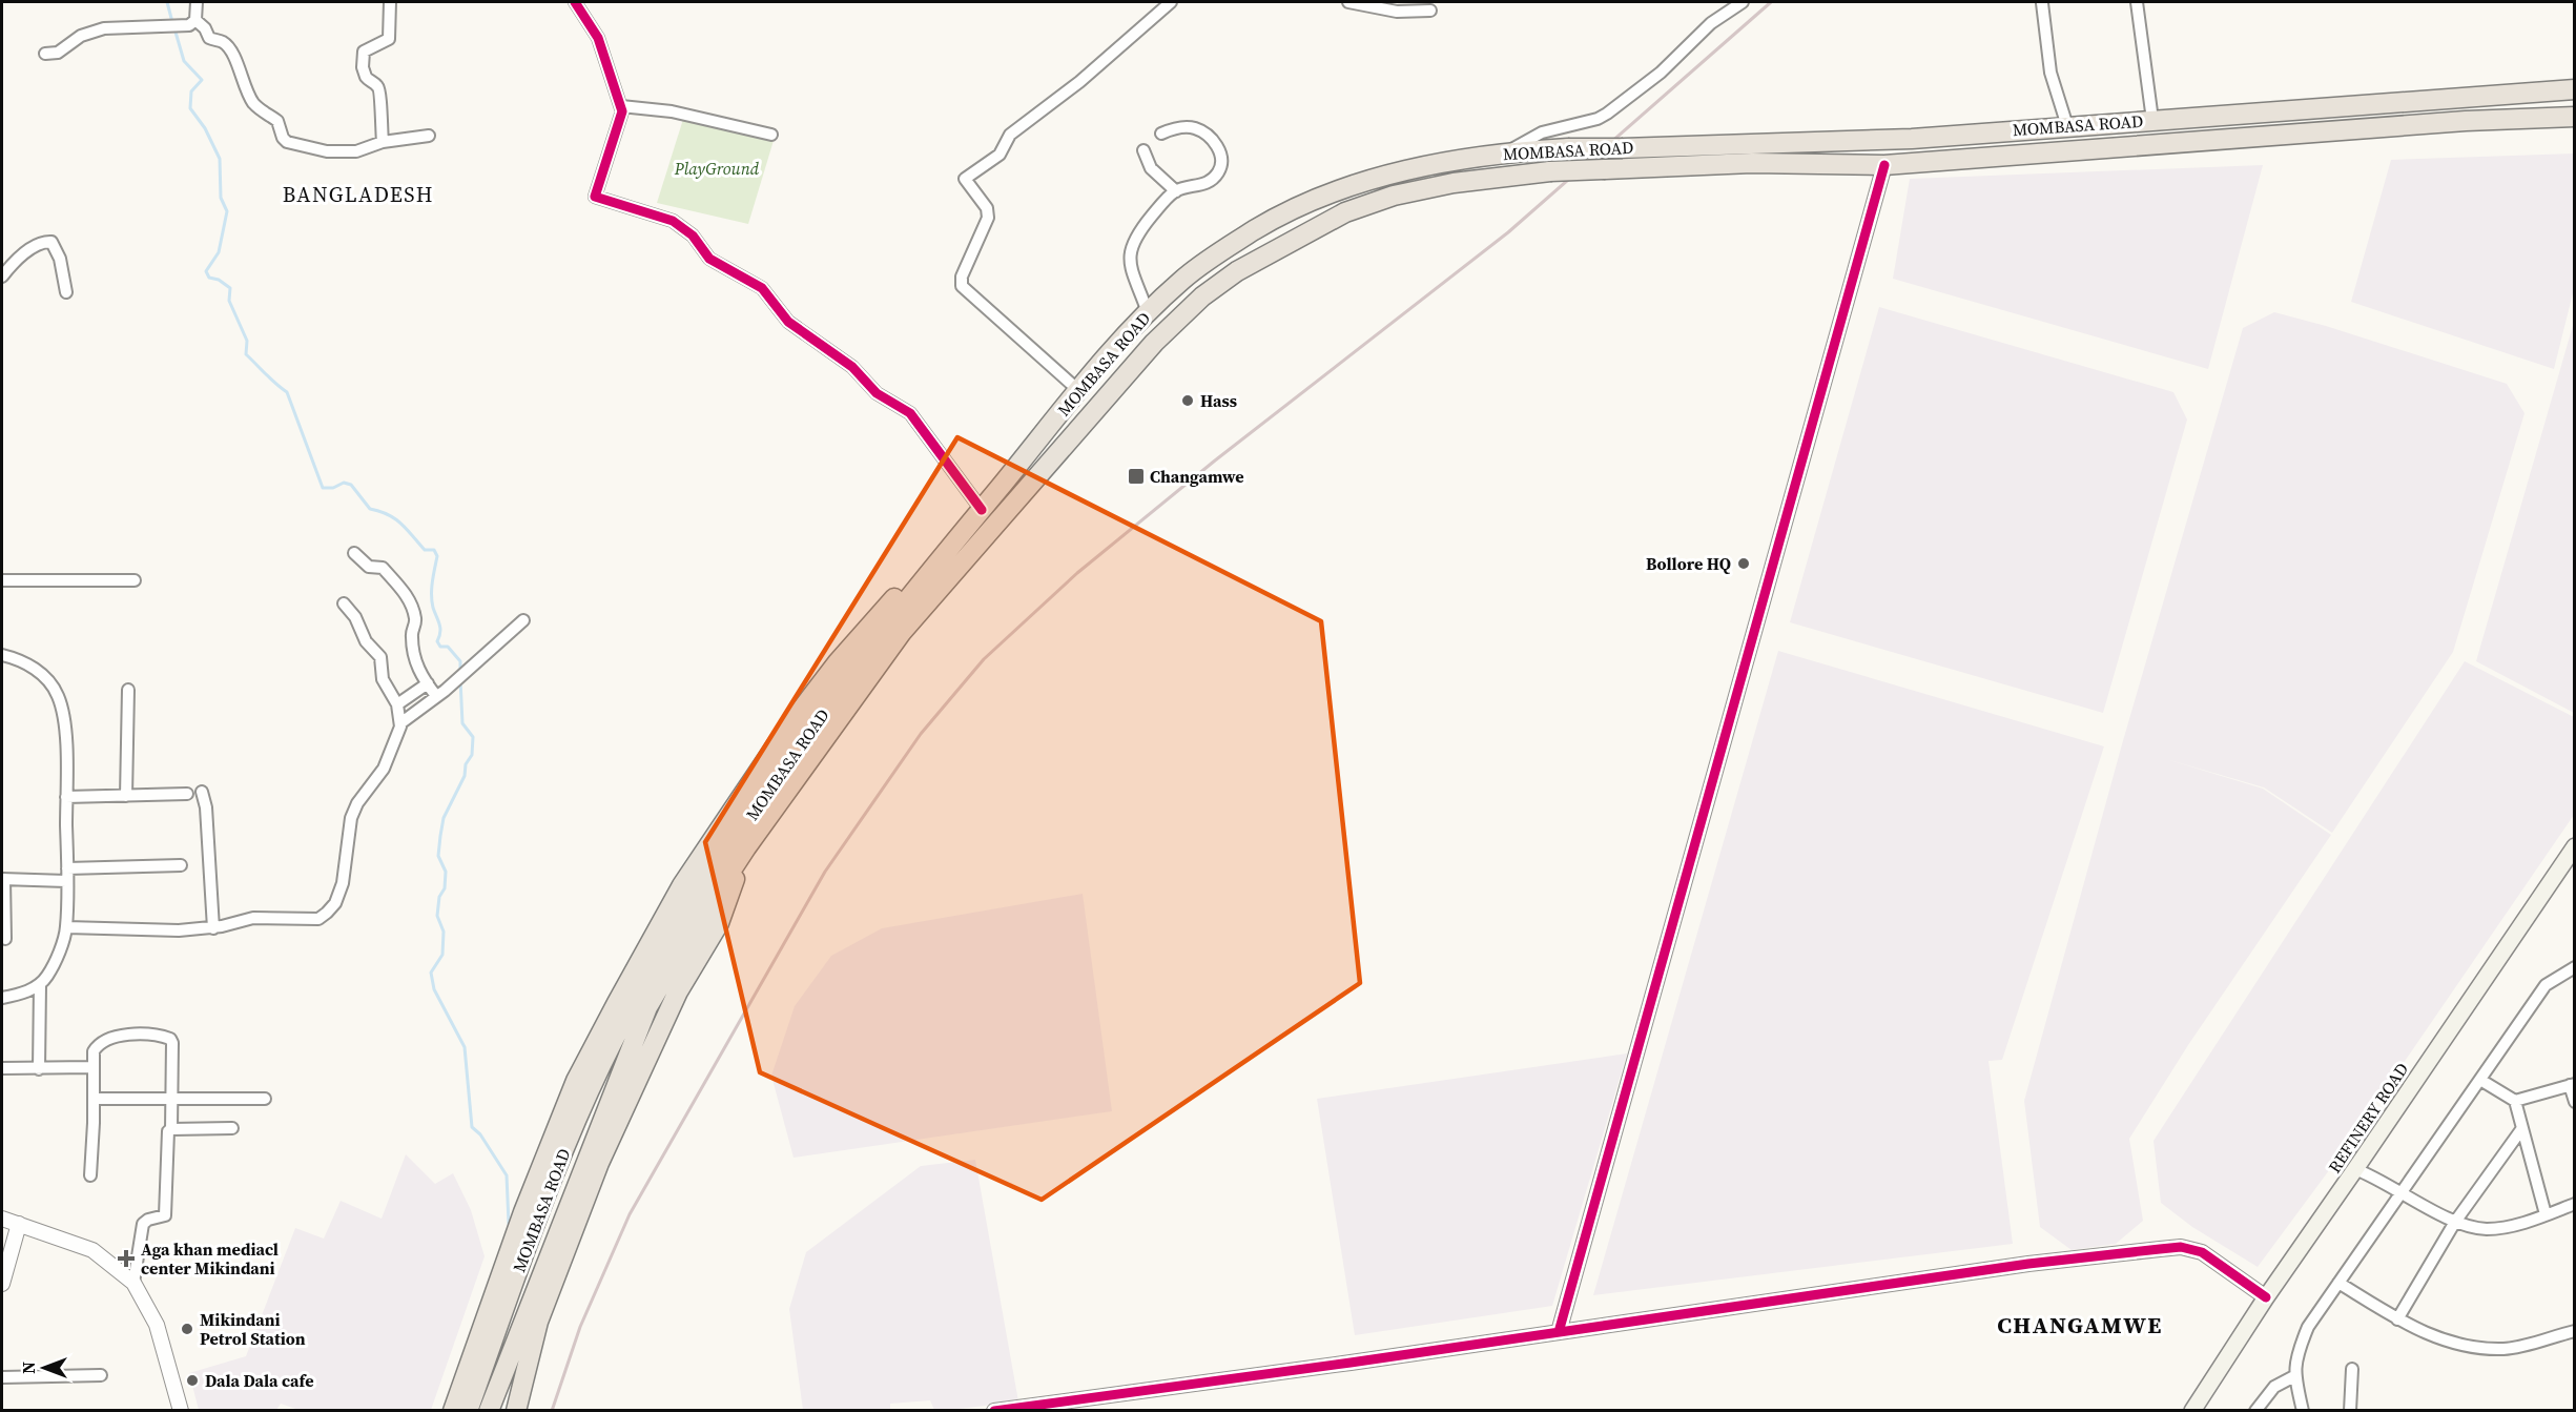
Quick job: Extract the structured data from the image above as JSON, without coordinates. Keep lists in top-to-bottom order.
{
  "streets": {
    "highway": ["MOMBASA ROAD"],
    "main road": ["REFINERY ROAD"]
  },
  "districts": ["BANGLADESH", "CHANGAMWE"],
  "parks": ["PlayGround"],
  "places": {
    "other": [
      "Hass",
      "Bollore HQ",
      "Mikindani Petrol Station",
      "Dala Dala cafe"
    ],
    "transit": ["Changamwe"],
    "health": ["Aga khan mediacl center Mikindani"]
  },
  "north": "left"
}
